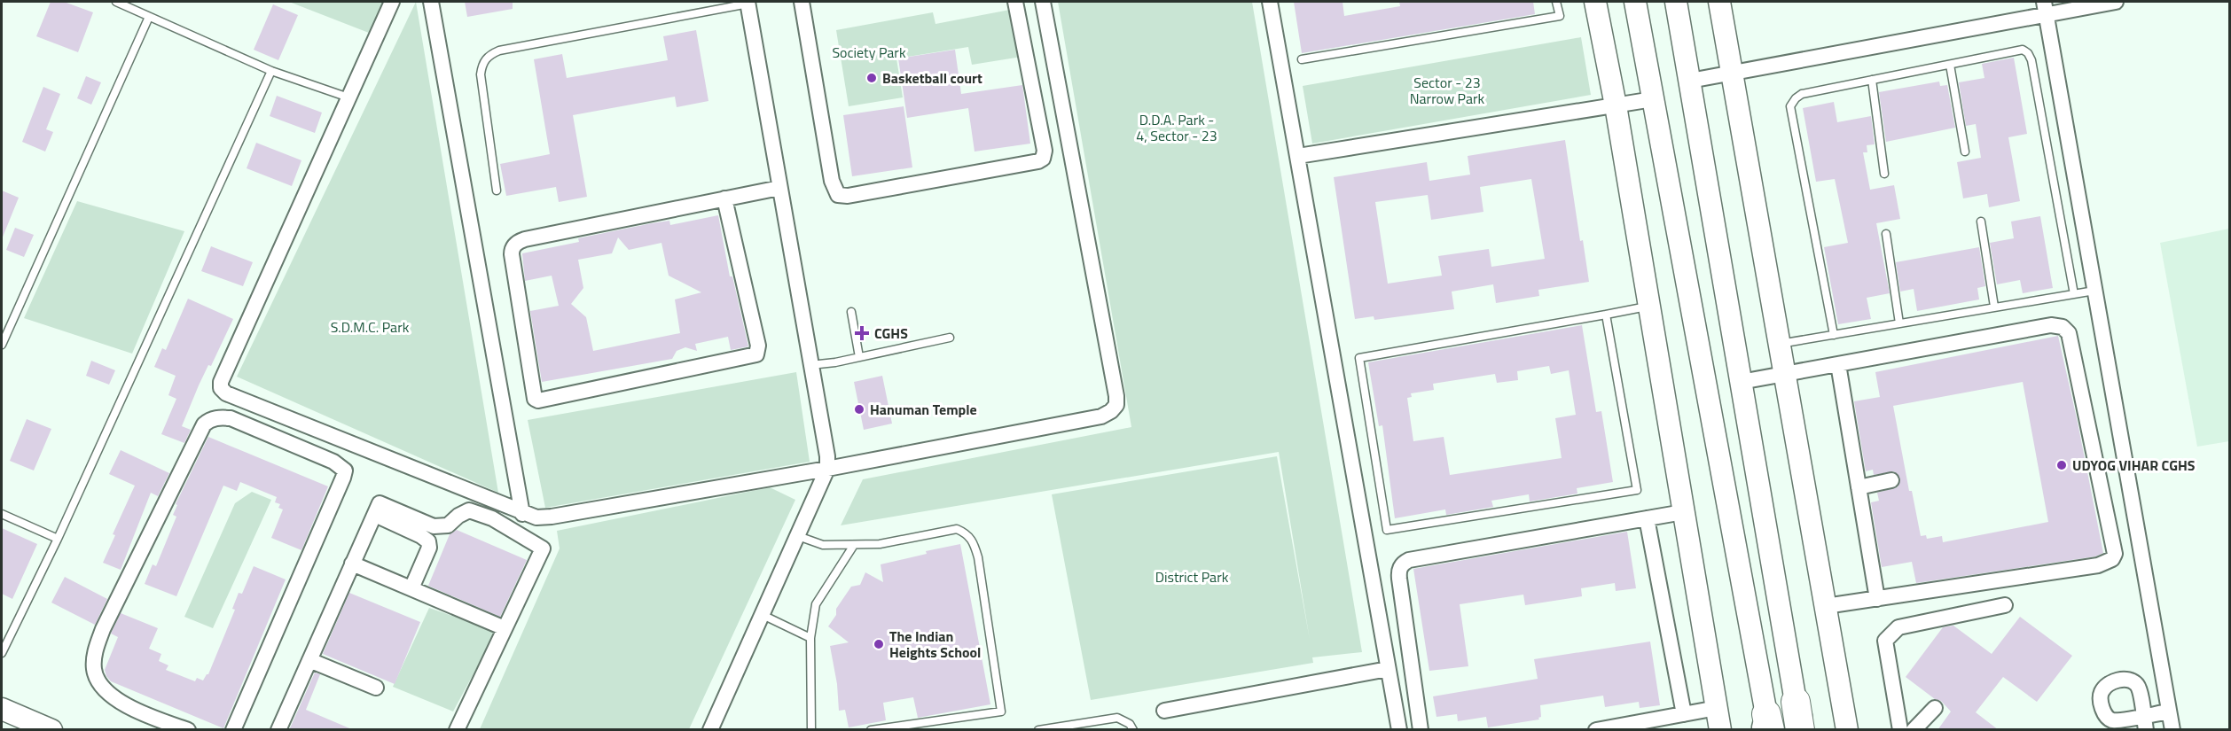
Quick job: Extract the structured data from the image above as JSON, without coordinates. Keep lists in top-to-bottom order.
{
  "parks": [
    "Society Park",
    "Sector - 23 Narrow Park",
    "D.D.A. Park - 4, Sector - 23",
    "S.D.M.C. Park",
    "District Park"
  ],
  "places": {
    "other": [
      "Basketball court",
      "Hanuman Temple",
      "UDYOG VIHAR CGHS",
      "The Indian Heights School"
    ],
    "health": ["CGHS"]
  }
}
